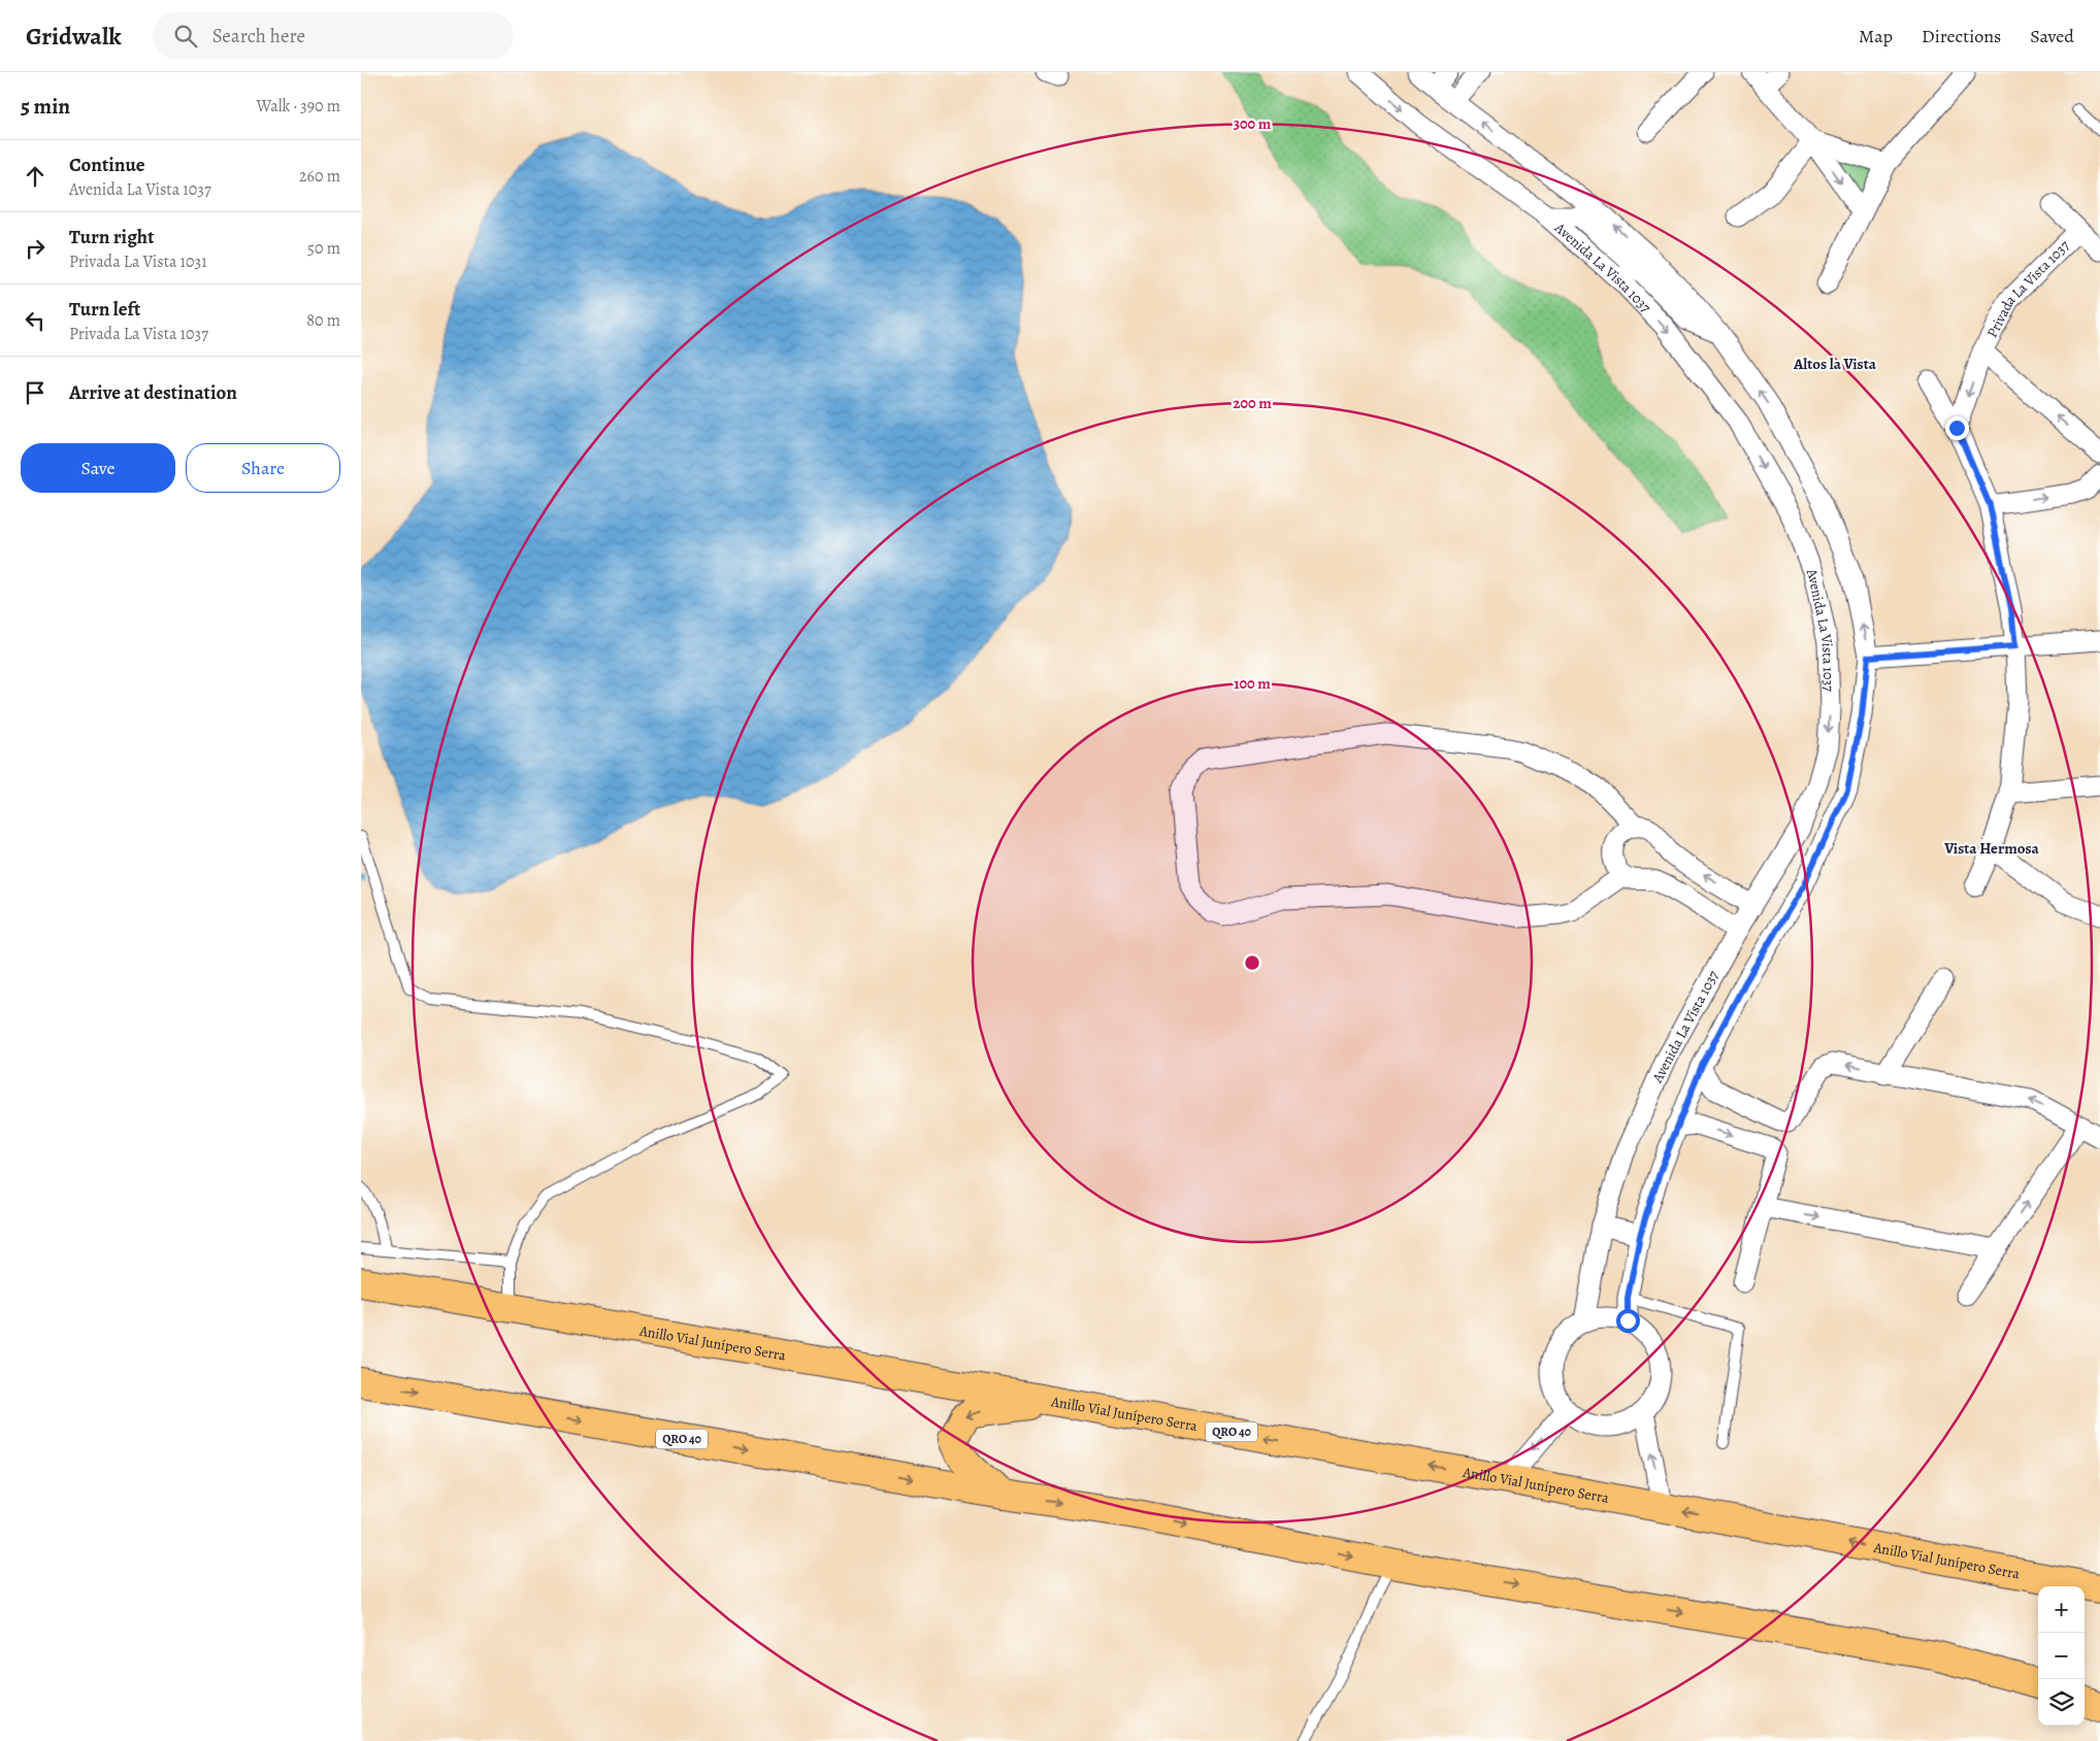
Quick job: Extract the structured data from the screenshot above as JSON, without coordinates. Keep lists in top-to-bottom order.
{
  "streets": {
    "highway": ["Anillo Vial Junípero Serra", "QRO 40"],
    "street": ["Avenida La Vista 1037", "Privada La Vista 1037"]
  },
  "districts": ["Altos la Vista", "Vista Hermosa"],
  "page": {
    "header": "Gridwalk",
    "search": "Search here",
    "nav": ["Map", "Directions", "Saved"],
    "heading": ["5 min", "Walk · 390 m"],
    "list": [
      ["Continue", "Avenida La Vista 1037", "260 m"],
      ["Turn right", "Privada La Vista 1031", "50 m"],
      ["Turn left", "Privada La Vista 1037", "80 m"],
      "Arrive at destination"
    ],
    "buttons": ["Save", "Share"],
    "map_buttons": ["+", "−"]
  },
  "rings": ["300 m", "200 m", "100 m"]
}
